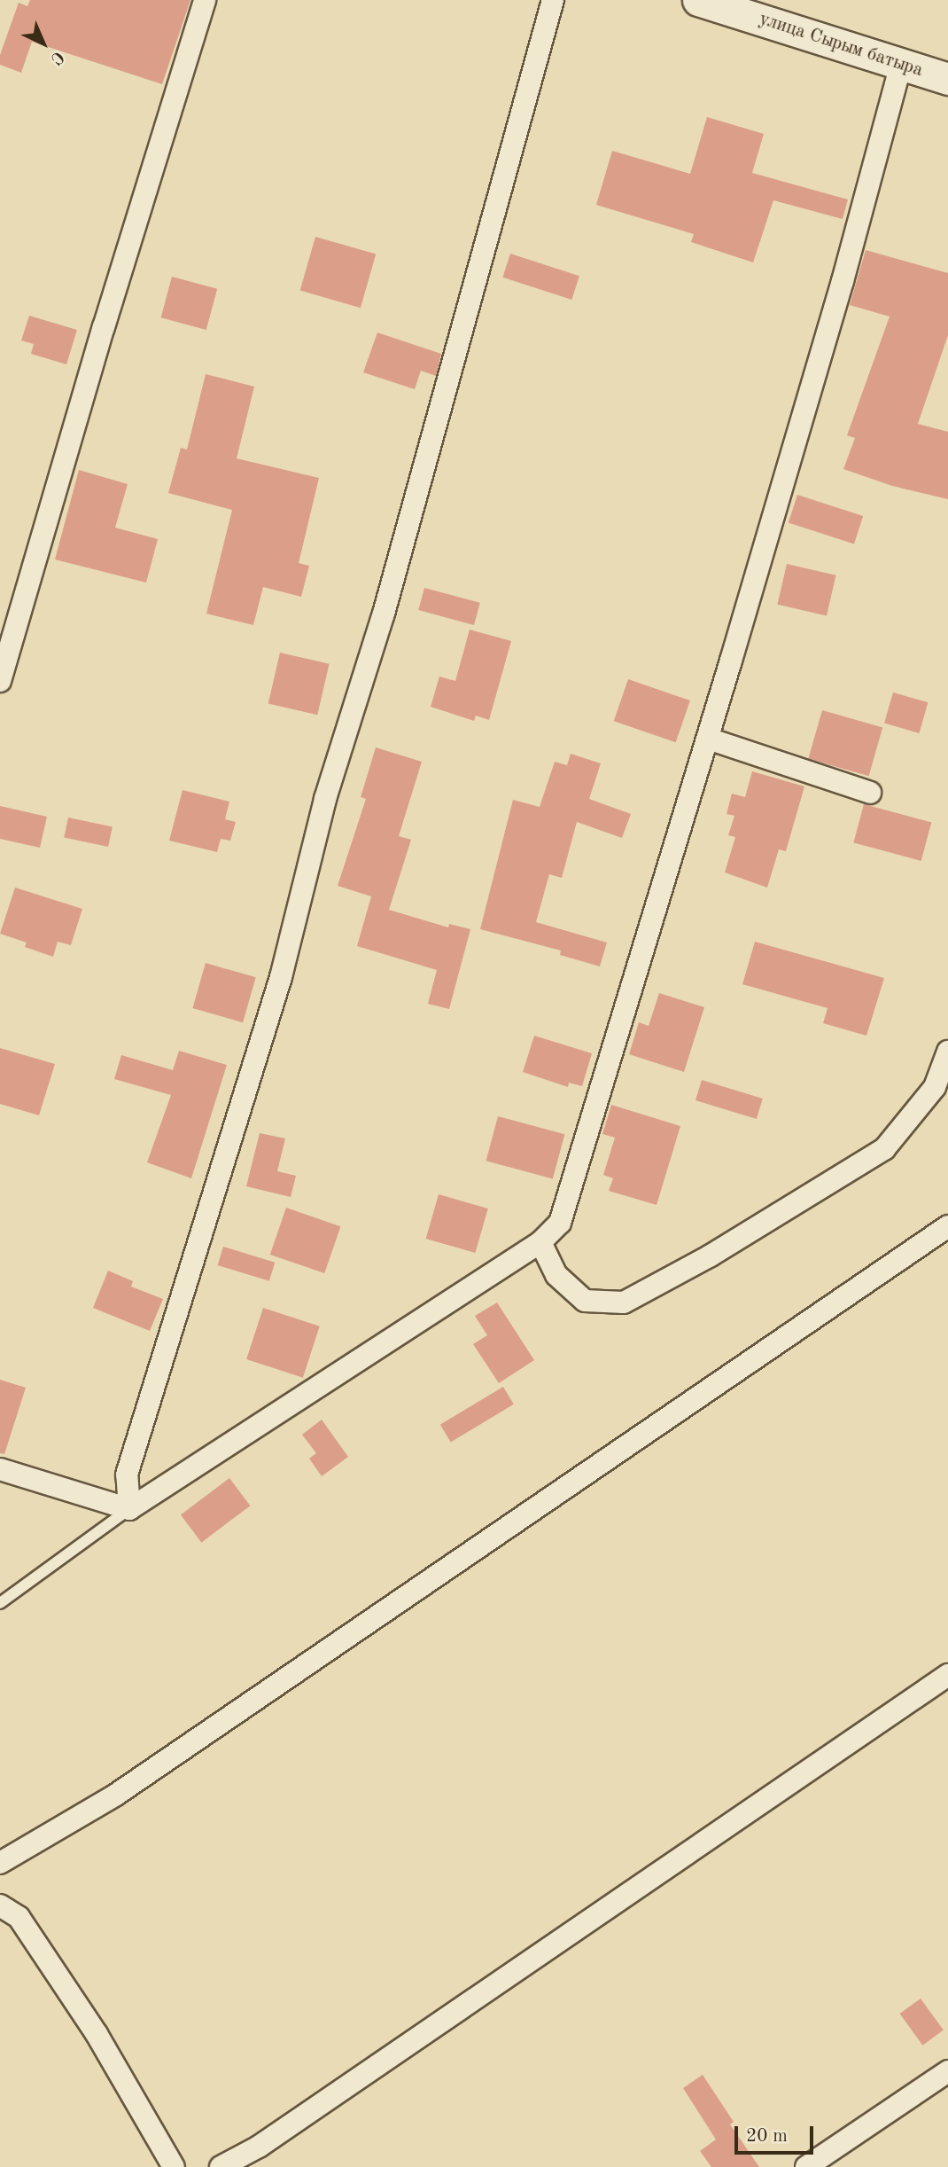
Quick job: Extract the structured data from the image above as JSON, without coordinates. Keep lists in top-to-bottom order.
{
  "streets": {
    "street": ["улица Сырым батыра"]
  },
  "scale_bar": "20 m",
  "north": "bottom right"
}
